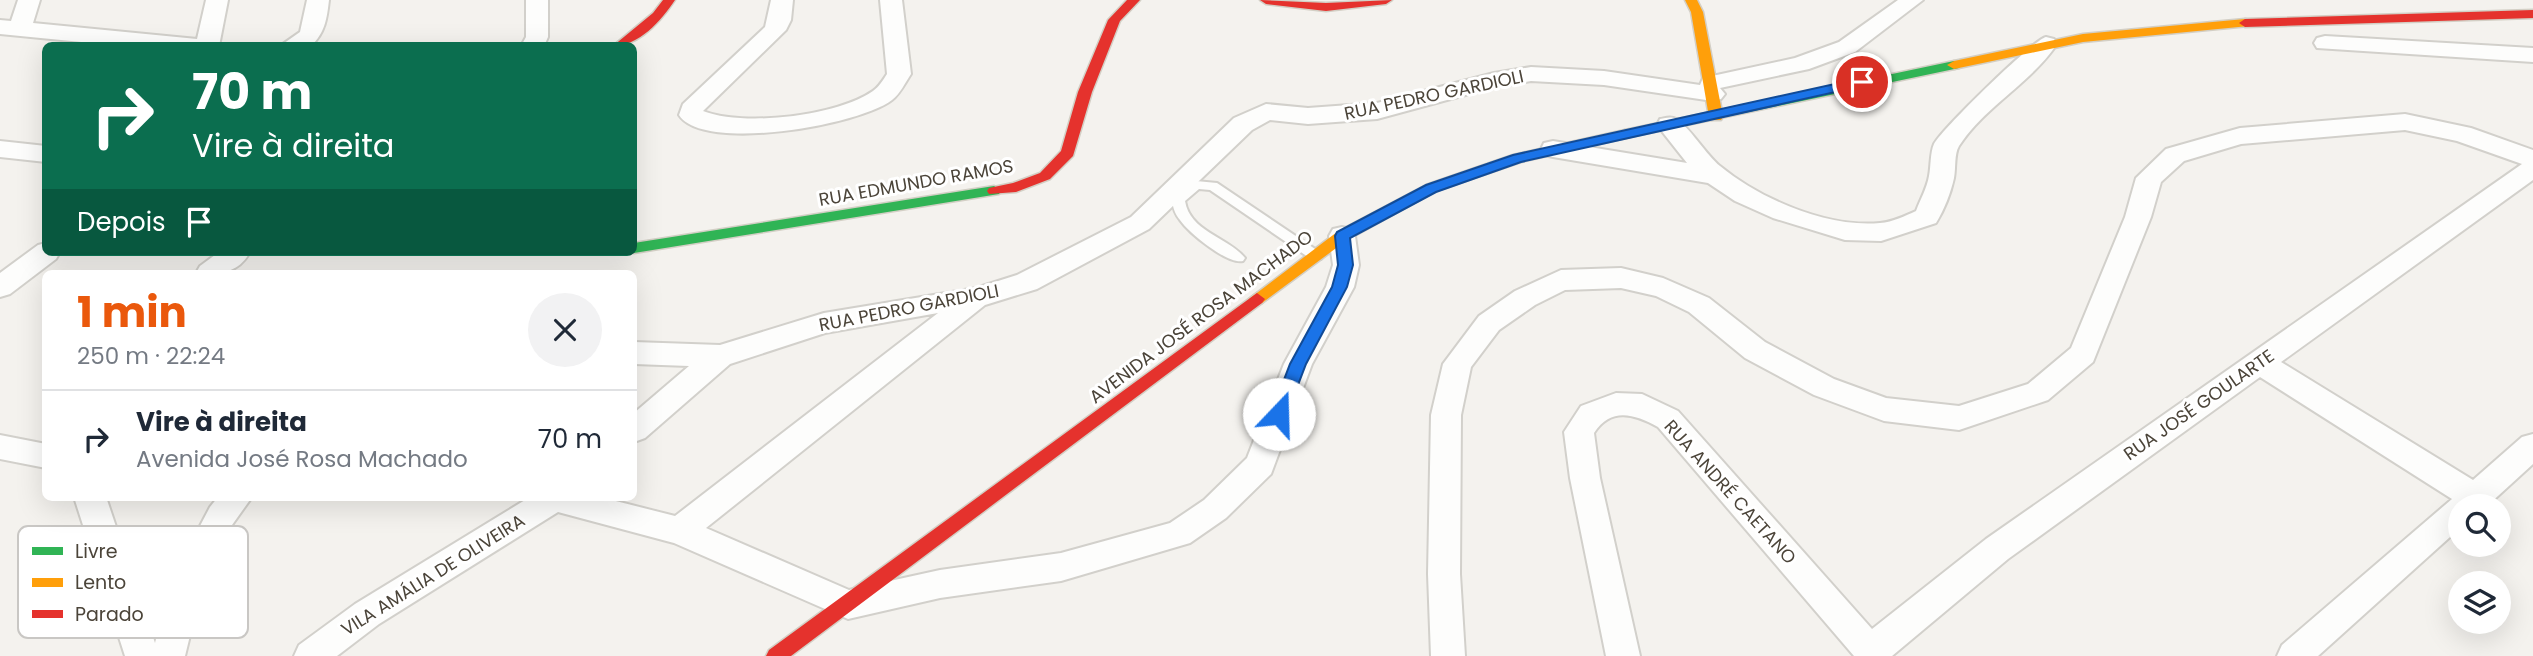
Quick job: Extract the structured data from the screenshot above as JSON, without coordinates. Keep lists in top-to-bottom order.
{
  "streets": {
    "main road": ["RUA EDMUNDO RAMOS", "AVENIDA JOSÉ ROSA MACHADO"],
    "street": [
      "RUA PEDRO GARDIOLI",
      "RUA JOSÉ GOULARTE",
      "RUA ANDRÉ CAETANO",
      "VILA AMÁLIA DE OLIVEIRA"
    ]
  },
  "crossings": [
    ["RUA PEDRO GARDIOLI", "AVENIDA JOSÉ ROSA MACHADO"],
    ["RUA JOSÉ GOULARTE", "RUA ANDRÉ CAETANO"]
  ],
  "legend": ["Livre", "Lento", "Parado"],
  "page": {
    "turn": ["70 m", "Vire à direita"],
    "then": "Depois",
    "heading": ["1 min", "250 m · 22:24"],
    "list": [
      {
        "name": "Vire à direita",
        "note": "Avenida José Rosa Machado",
        "value": "70 m"
      }
    ]
  }
}
